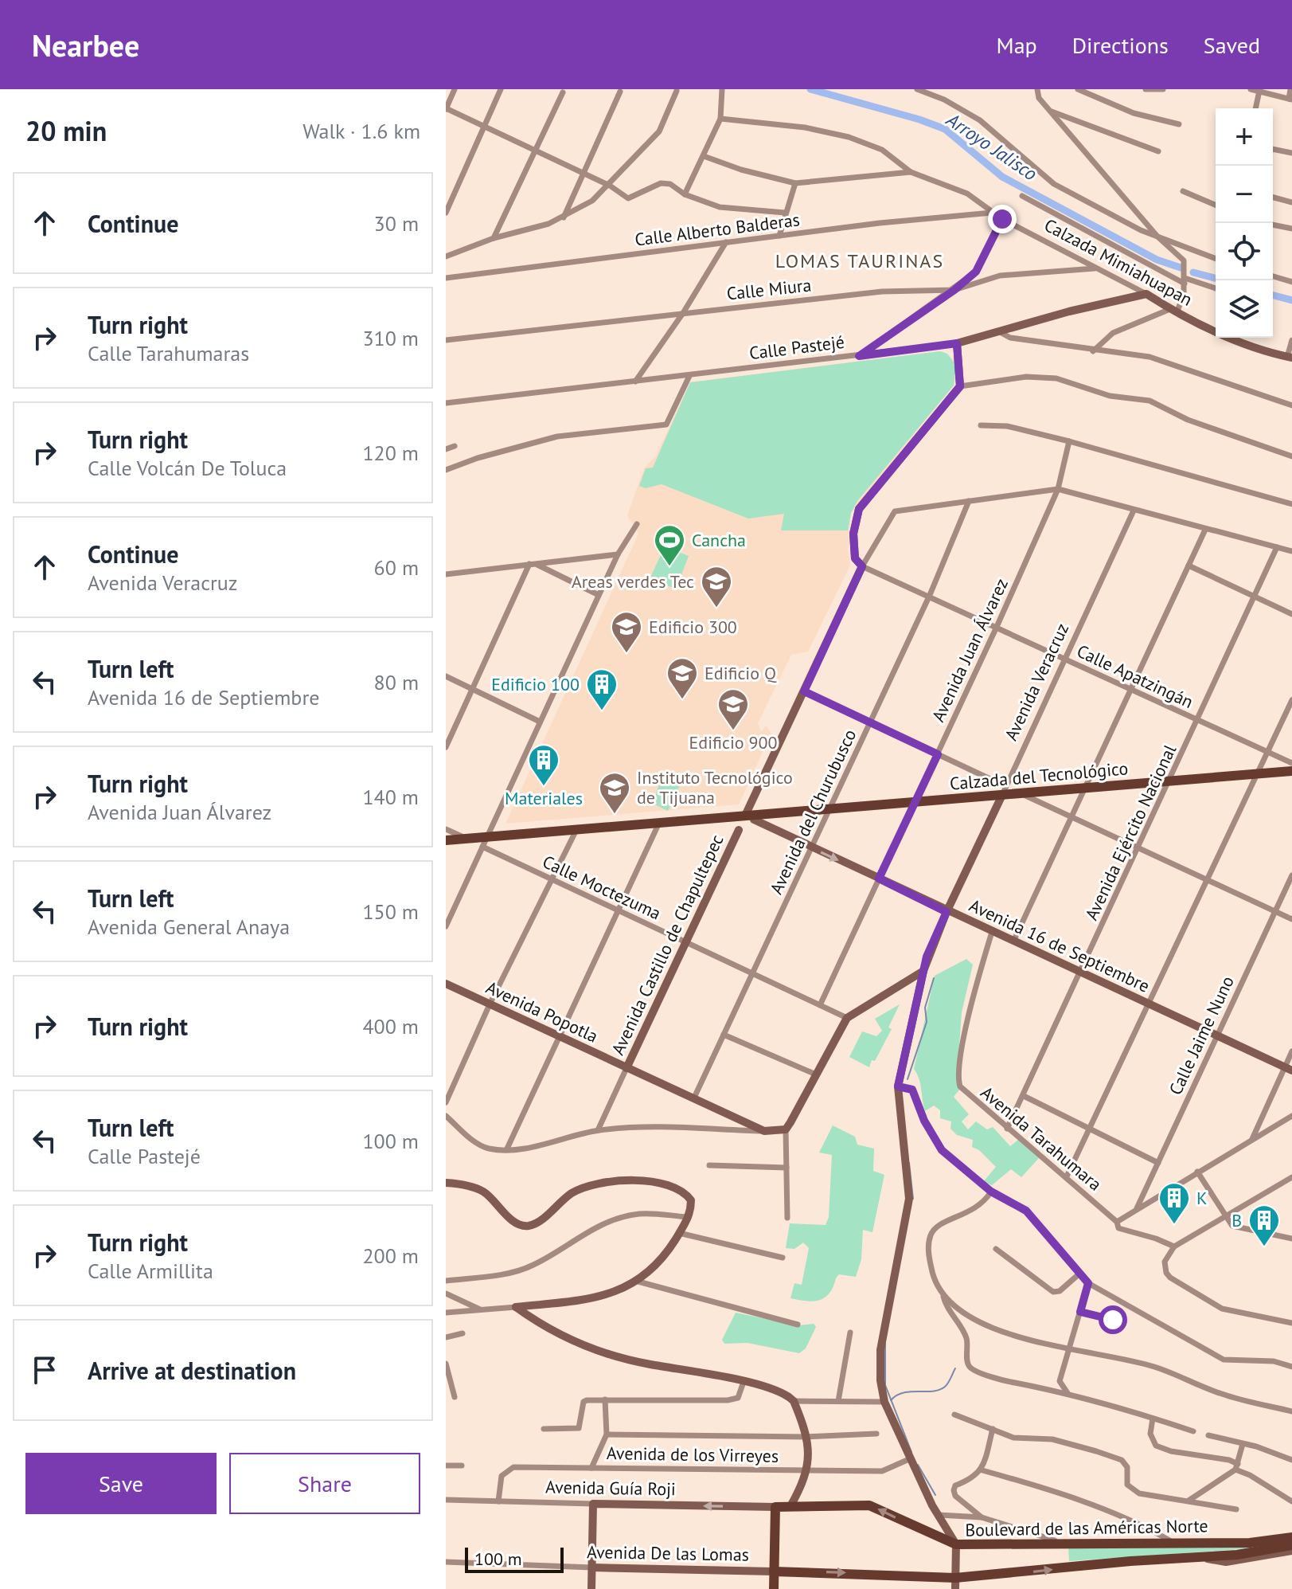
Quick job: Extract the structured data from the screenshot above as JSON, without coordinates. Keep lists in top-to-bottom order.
{
  "streets": {
    "main road": ["Calzada del Tecnológico", "Boulevard de las Américas Norte"],
    "street": [
      "Calle Alberto Balderas",
      "Calzada Mimiahuapan",
      "Calle Miura",
      "Calle Pastejé",
      "Avenida Juan Álvarez",
      "Calle Apatzingán",
      "Avenida Veracruz",
      "Avenida del Churubusco",
      "Avenida Ejército Nacional",
      "Calle Moctezuma",
      "Avenida Castillo de Chapultepec",
      "Avenida 16 de Septiembre",
      "Avenida Popotla",
      "Calle Jaime Nuno",
      "Avenida Tarahumara",
      "Avenida de los Virreyes",
      "Avenida Guía Roji",
      "Avenida De las Lomas"
    ]
  },
  "crossings": [
    ["Calle Alberto Balderas", "Calzada Mimiahuapan"],
    ["Calzada Mimiahuapan", "Calle Miura"],
    ["Calzada Mimiahuapan", "Calle Pastejé"],
    ["Avenida Juan Álvarez", "Calle Apatzingán"],
    ["Avenida Juan Álvarez", "Calzada del Tecnológico"],
    ["Avenida Juan Álvarez", "Calle Moctezuma"],
    ["Avenida Juan Álvarez", "Avenida 16 de Septiembre"],
    ["Calle Apatzingán", "Avenida Veracruz"],
    ["Calle Apatzingán", "Avenida del Churubusco"],
    ["Calle Apatzingán", "Avenida Ejército Nacional"],
    ["Calle Apatzingán", "Avenida Castillo de Chapultepec"],
    ["Avenida Veracruz", "Calzada del Tecnológico"],
    ["Avenida Veracruz", "Avenida 16 de Septiembre"],
    ["Avenida Veracruz", "Avenida de los Virreyes"],
    ["Avenida Veracruz", "Boulevard de las Américas Norte"],
    ["Calzada del Tecnológico", "Avenida del Churubusco"],
    ["Calzada del Tecnológico", "Avenida Ejército Nacional"],
    ["Calzada del Tecnológico", "Avenida Castillo de Chapultepec"],
    ["Calzada del Tecnológico", "Avenida 16 de Septiembre"],
    ["Avenida del Churubusco", "Calle Moctezuma"],
    ["Avenida del Churubusco", "Avenida Castillo de Chapultepec"],
    ["Avenida del Churubusco", "Avenida 16 de Septiembre"],
    ["Avenida del Churubusco", "Avenida Popotla"],
    ["Avenida Ejército Nacional", "Avenida 16 de Septiembre"],
    ["Avenida Ejército Nacional", "Avenida Tarahumara"],
    ["Calle Moctezuma", "Avenida Castillo de Chapultepec"],
    ["Avenida Castillo de Chapultepec", "Avenida 16 de Septiembre"],
    ["Avenida Castillo de Chapultepec", "Avenida Popotla"],
    ["Avenida 16 de Septiembre", "Calle Jaime Nuno"],
    ["Avenida 16 de Septiembre", "Avenida Tarahumara"],
    ["Avenida de los Virreyes", "Avenida Guía Roji"],
    ["Avenida Guía Roji", "Boulevard de las Américas Norte"],
    ["Boulevard de las Américas Norte", "Avenida De las Lomas"]
  ],
  "districts": ["LOMAS TAURINAS"],
  "water": ["Arroyo Jalisco"],
  "places": {
    "sports": ["Cancha"],
    "school or university": [
      "Areas verdes Tec",
      "Edificio 300",
      "Edificio Q",
      "Edificio 900",
      "Instituto Tecnológico de Tijuana"
    ],
    "building": [
      "Edificio 100",
      "Materiales",
      "K",
      "B"
    ]
  },
  "scale_bar": "100 m",
  "page": {
    "header": "Nearbee",
    "nav": ["Map", "Directions", "Saved"],
    "heading": ["20 min", "Walk · 1.6 km"],
    "map_buttons": ["+", "−"],
    "list": [
      ["Continue", "30 m"],
      ["Turn right", "Calle Tarahumaras", "310 m"],
      ["Turn right", "Calle Volcán De Toluca", "120 m"],
      ["Continue", "Avenida Veracruz", "60 m"],
      ["Turn left", "Avenida 16 de Septiembre", "80 m"],
      ["Turn right", "Avenida Juan Álvarez", "140 m"],
      ["Turn left", "Avenida General Anaya", "150 m"],
      ["Turn right", "400 m"],
      ["Turn left", "Calle Pastejé", "100 m"],
      ["Turn right", "Calle Armillita", "200 m"],
      "Arrive at destination"
    ],
    "buttons": ["Save", "Share"],
    "scale": "100 m"
  }
}
